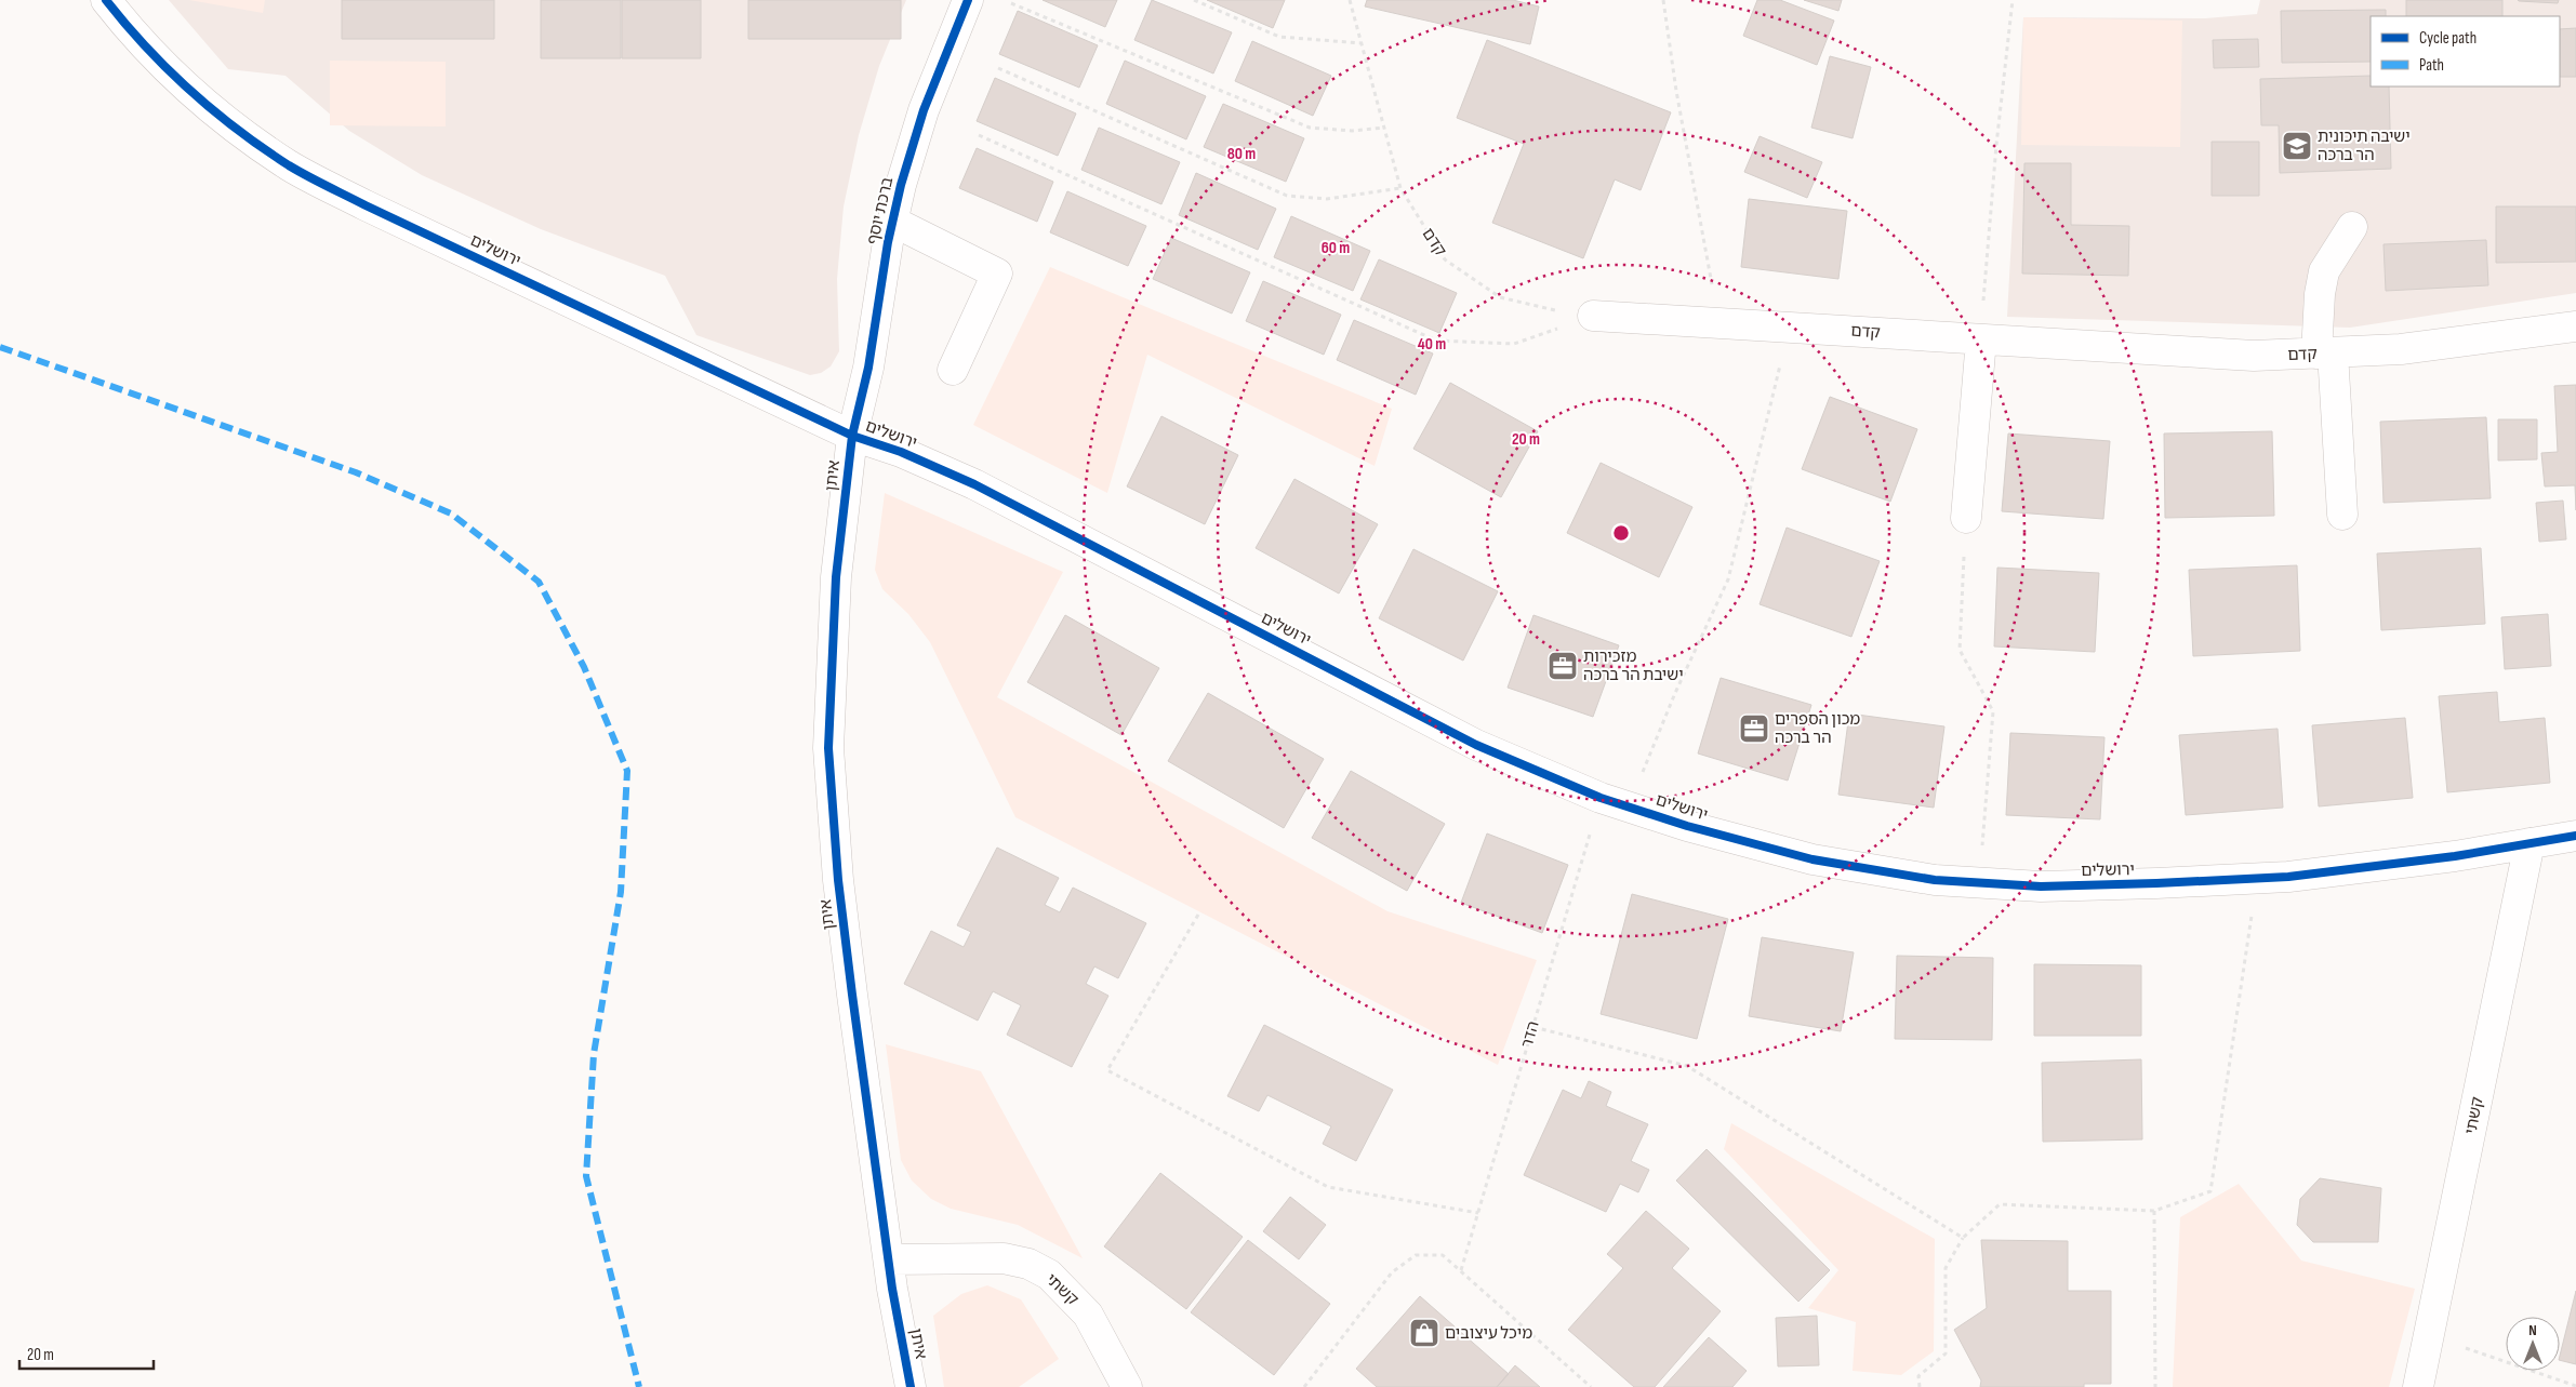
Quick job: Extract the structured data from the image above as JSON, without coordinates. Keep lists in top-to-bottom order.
{
  "streets": {
    "street": [
      "ברכת יוסף",
      "קדם",
      "ירושלים",
      "איתן",
      "קשתי"
    ],
    "path": ["הדר"]
  },
  "crossings": [
    ["ברכת יוסף", "ירושלים"],
    ["ברכת יוסף", "איתן"],
    ["ירושלים", "איתן"],
    ["ירושלים", "הדר"],
    ["ירושלים", "קשתי"],
    ["איתן", "קשתי"]
  ],
  "places": {
    "school or university": ["ישיבה תיכונית הר ברכה"],
    "office": ["מזכירות ישיבת הר ברכה", "מכון הספרים הר ברכה"],
    "shop": ["מיכל עיצובים"]
  },
  "legend": ["Cycle path", "Path"],
  "scale_bar": "20 m",
  "north": "top",
  "rings": [
    "80 m",
    "60 m",
    "40 m",
    "20 m"
  ]
}
